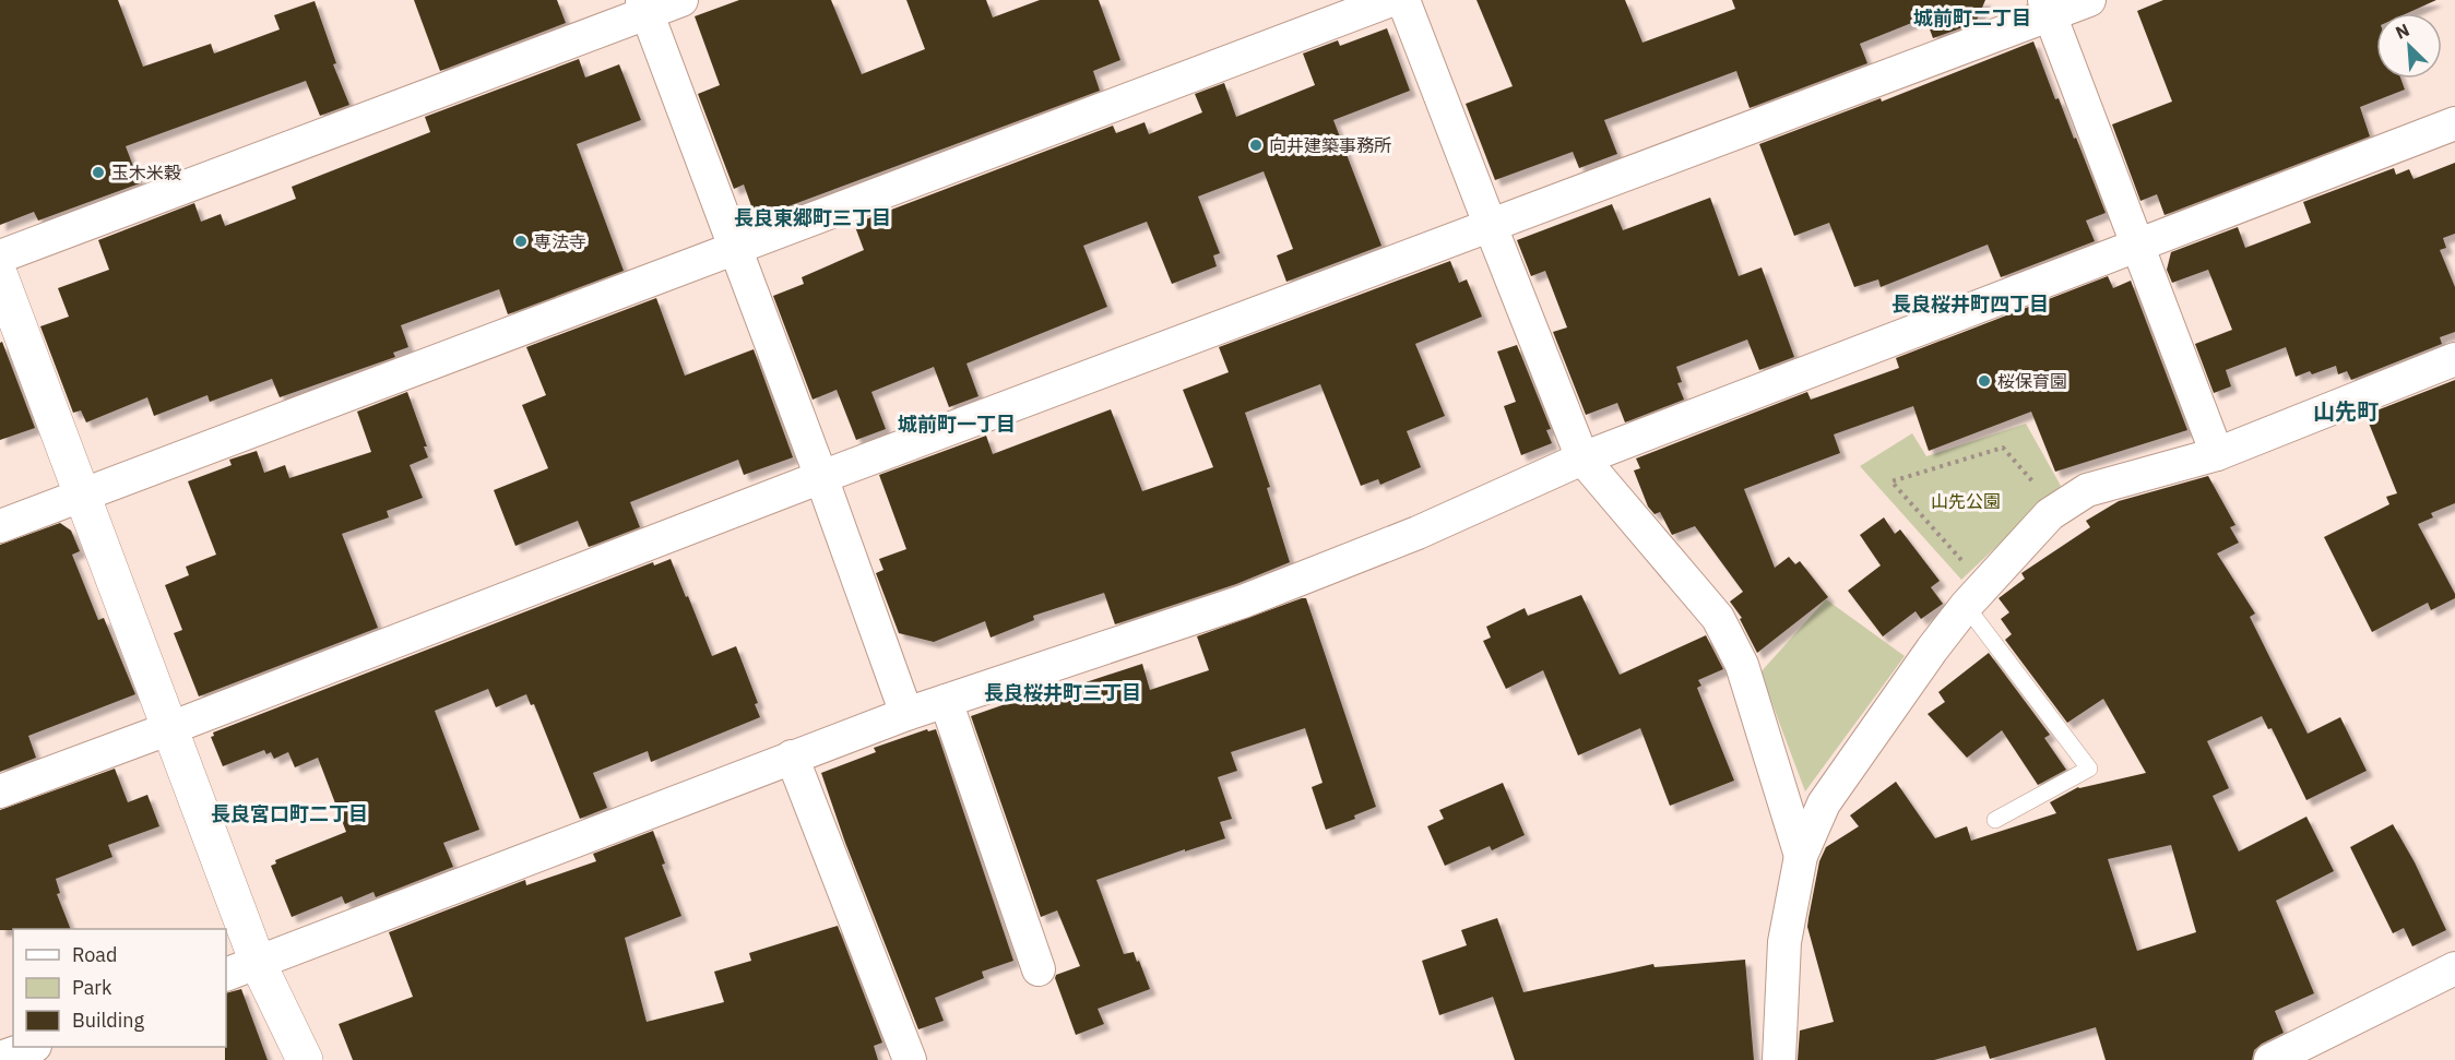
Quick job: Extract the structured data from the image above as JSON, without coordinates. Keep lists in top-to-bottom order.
{
  "districts": [
    "城前町二丁目",
    "長良東郷町三丁目",
    "長良桜井町四丁目",
    "山先町",
    "城前町一丁目",
    "長良桜井町三丁目",
    "長良宮口町二丁目"
  ],
  "parks": ["山先公園"],
  "places": [
    "向井建築事務所",
    "玉木米穀",
    "専法寺",
    "桜保育園"
  ],
  "legend": ["Road", "Park", "Building"],
  "north": "top left"
}
